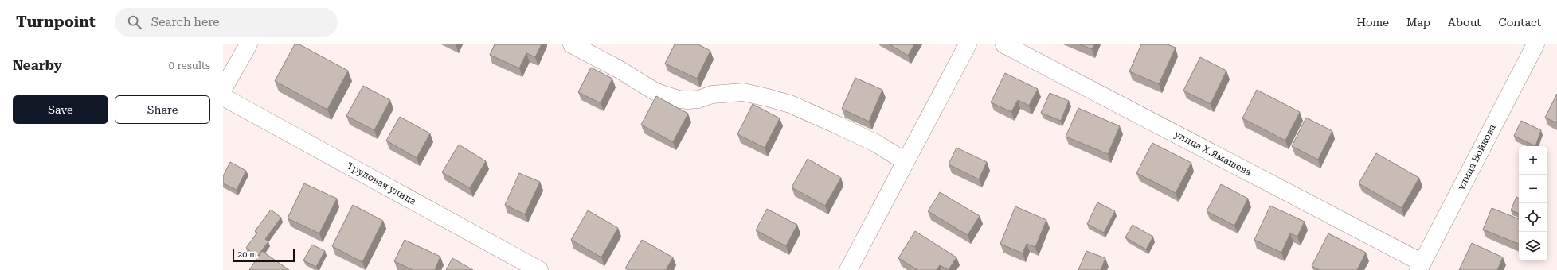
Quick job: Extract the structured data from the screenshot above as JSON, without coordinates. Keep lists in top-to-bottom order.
{
  "streets": {
    "street": ["улица Х.Ямашева", "улица Войкова", "Трудовая улица"]
  },
  "crossings": [
    ["улица Х.Ямашева", "улица Войкова"]
  ],
  "scale_bar": "20 m",
  "page": {
    "header": "Turnpoint",
    "search": "Search here",
    "nav": [
      "Home",
      "Map",
      "About",
      "Contact"
    ],
    "heading": ["Nearby", "0 results"],
    "buttons": ["Save", "Share"],
    "map_buttons": ["+", "−"],
    "scale": "20 m"
  }
}
